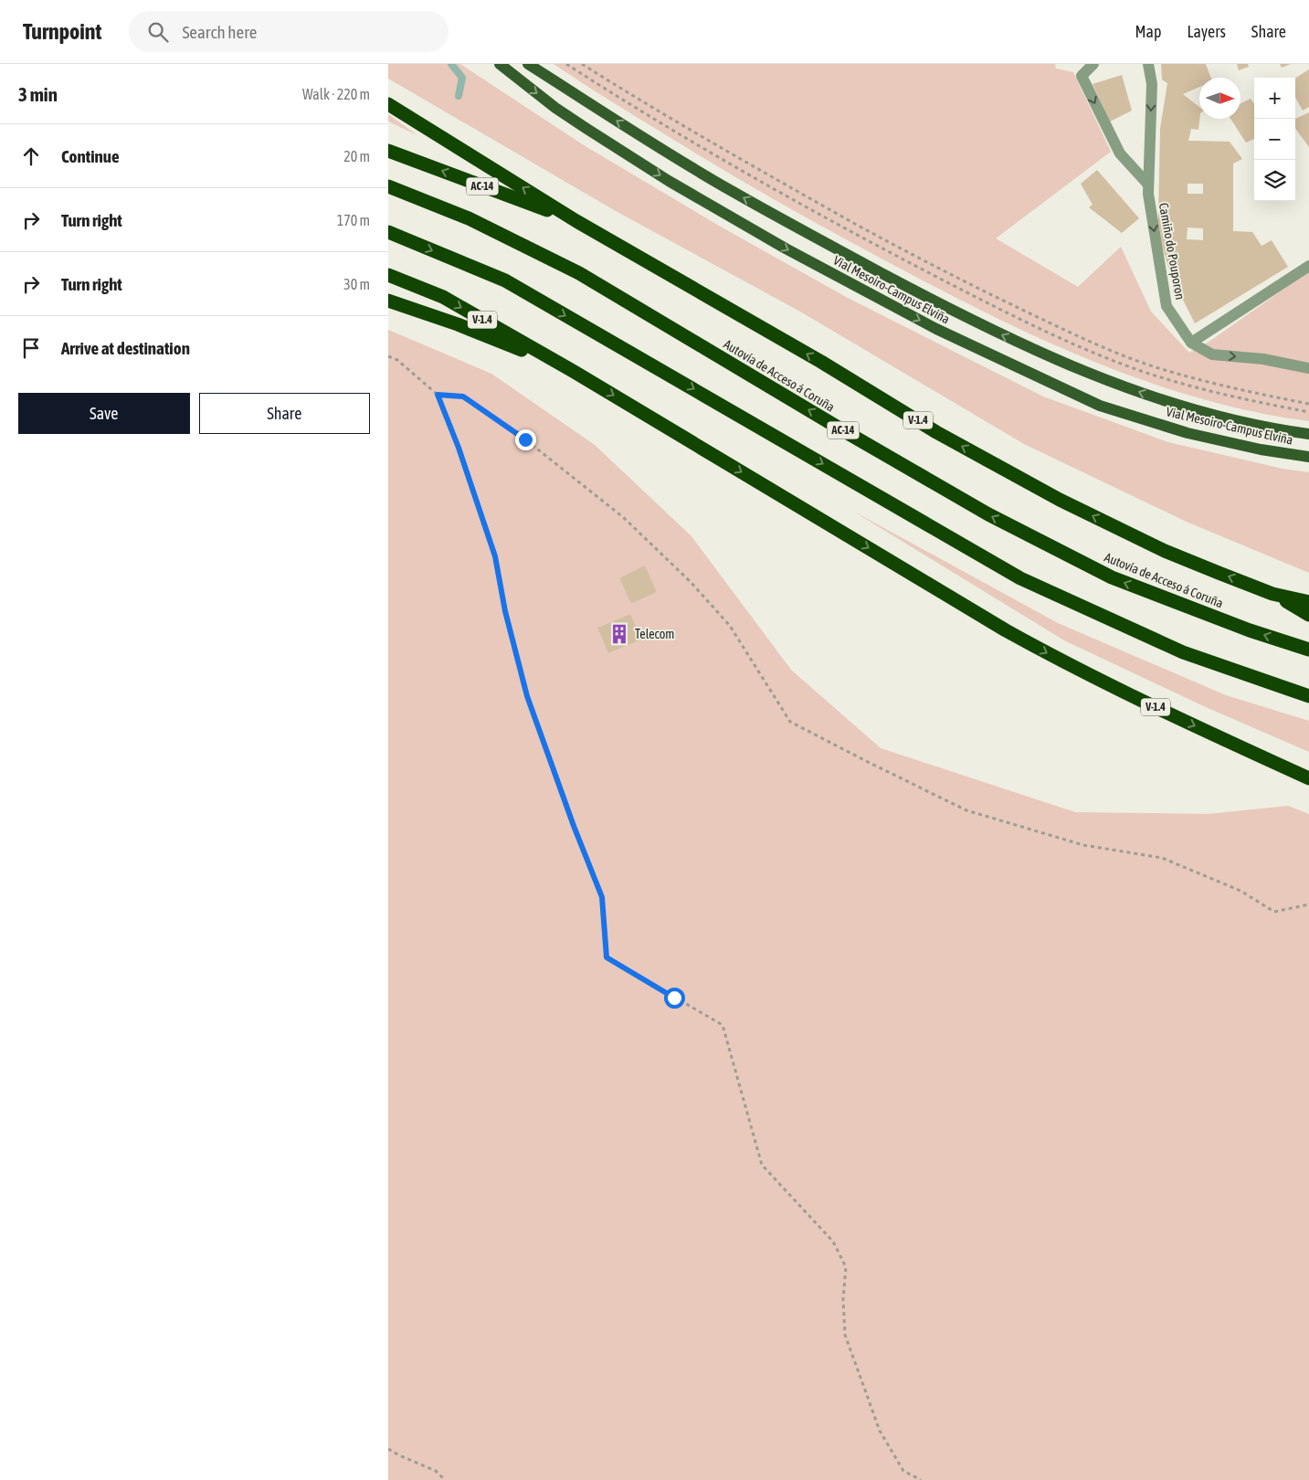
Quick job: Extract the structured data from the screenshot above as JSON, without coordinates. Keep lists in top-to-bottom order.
{
  "streets": {
    "highway": ["AC-14", "V-1.4", "Autovía de Acceso á Coruña"],
    "main road": ["Vial Mesoiro-Campus Elviña"],
    "street": ["Camiño do Pouporon"]
  },
  "crossings": [
    ["AC-14", "V-1.4"]
  ],
  "one_way": ["Camiño do Pouporon"],
  "places": {
    "building": ["Telecom"]
  },
  "north": "right",
  "page": {
    "header": "Turnpoint",
    "search": "Search here",
    "nav": ["Map", "Layers", "Share"],
    "heading": ["3 min", "Walk · 220 m"],
    "map_buttons": ["+", "−"],
    "list": [
      ["Continue", "20 m"],
      ["Turn right", "170 m"],
      ["Turn right", "30 m"],
      "Arrive at destination"
    ],
    "buttons": ["Save", "Share"]
  }
}
